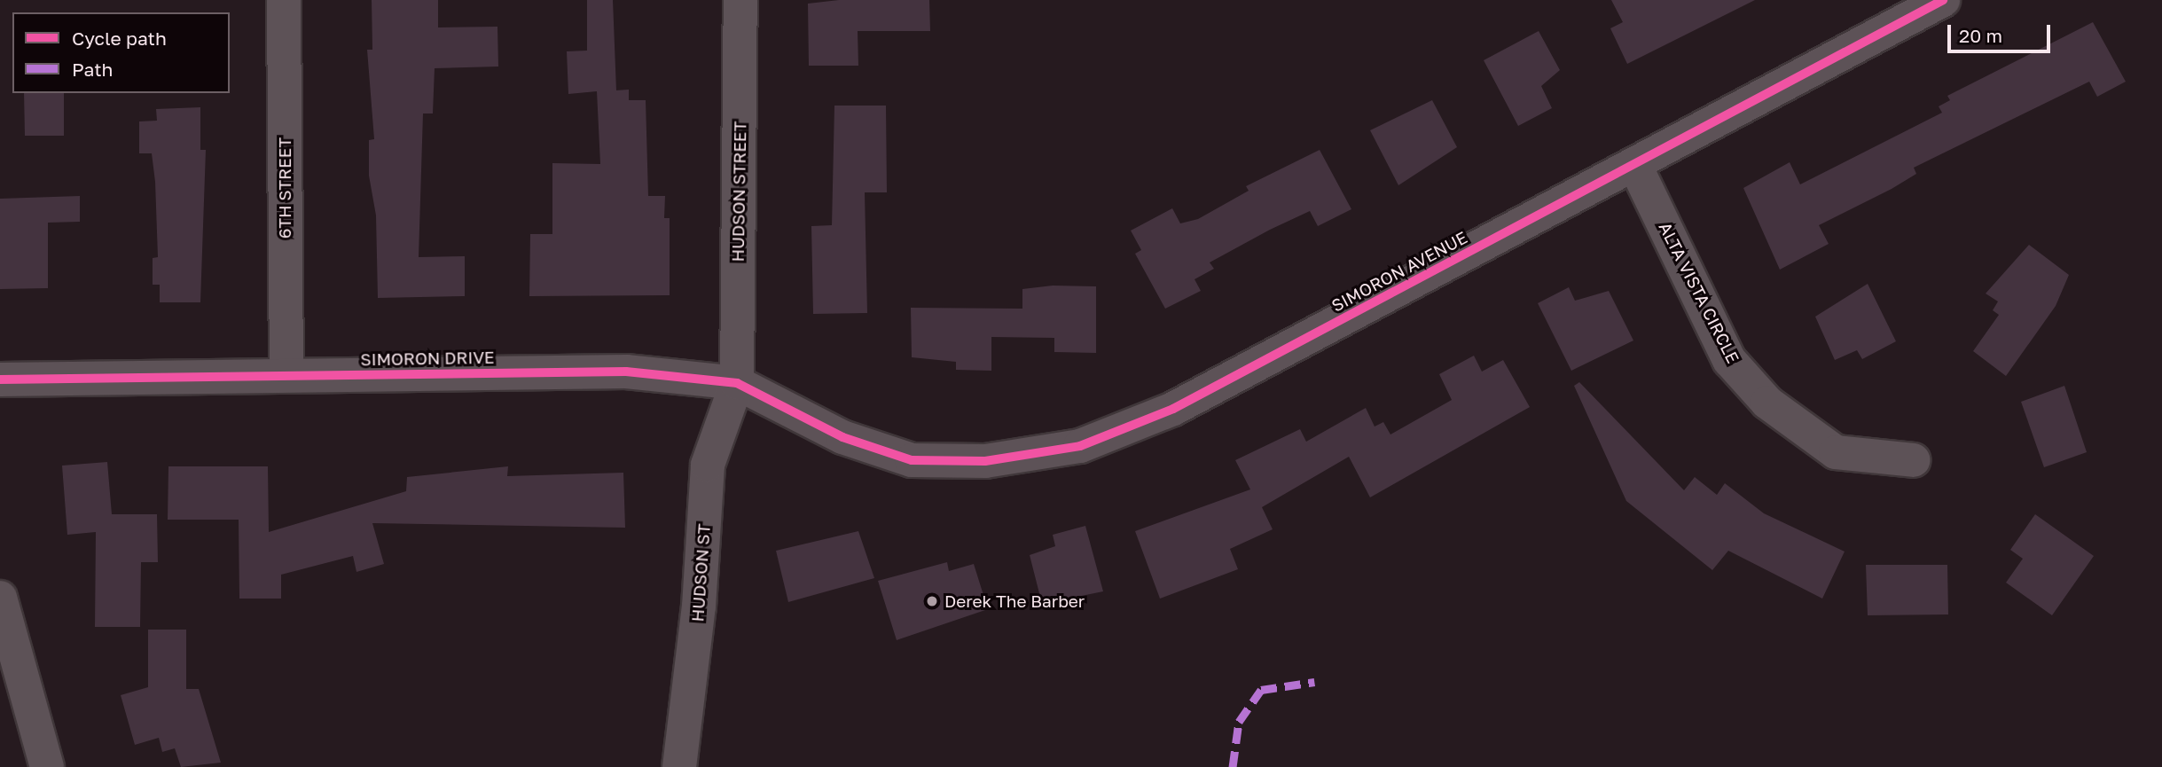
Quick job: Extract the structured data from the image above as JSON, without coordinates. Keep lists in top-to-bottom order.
{
  "streets": {
    "street": [
      "6TH STREET",
      "HUDSON STREET",
      "SIMORON AVENUE",
      "ALTA VISTA CIRCLE",
      "SIMORON DRIVE",
      "HUDSON ST"
    ]
  },
  "crossings": [
    ["6TH STREET", "SIMORON DRIVE"],
    ["HUDSON STREET", "SIMORON DRIVE"],
    ["HUDSON STREET", "HUDSON ST"],
    ["SIMORON AVENUE", "ALTA VISTA CIRCLE"],
    ["SIMORON AVENUE", "SIMORON DRIVE"],
    ["SIMORON DRIVE", "HUDSON ST"]
  ],
  "places": ["Derek The Barber"],
  "legend": ["Cycle path", "Path"],
  "scale_bar": "20 m"
}
